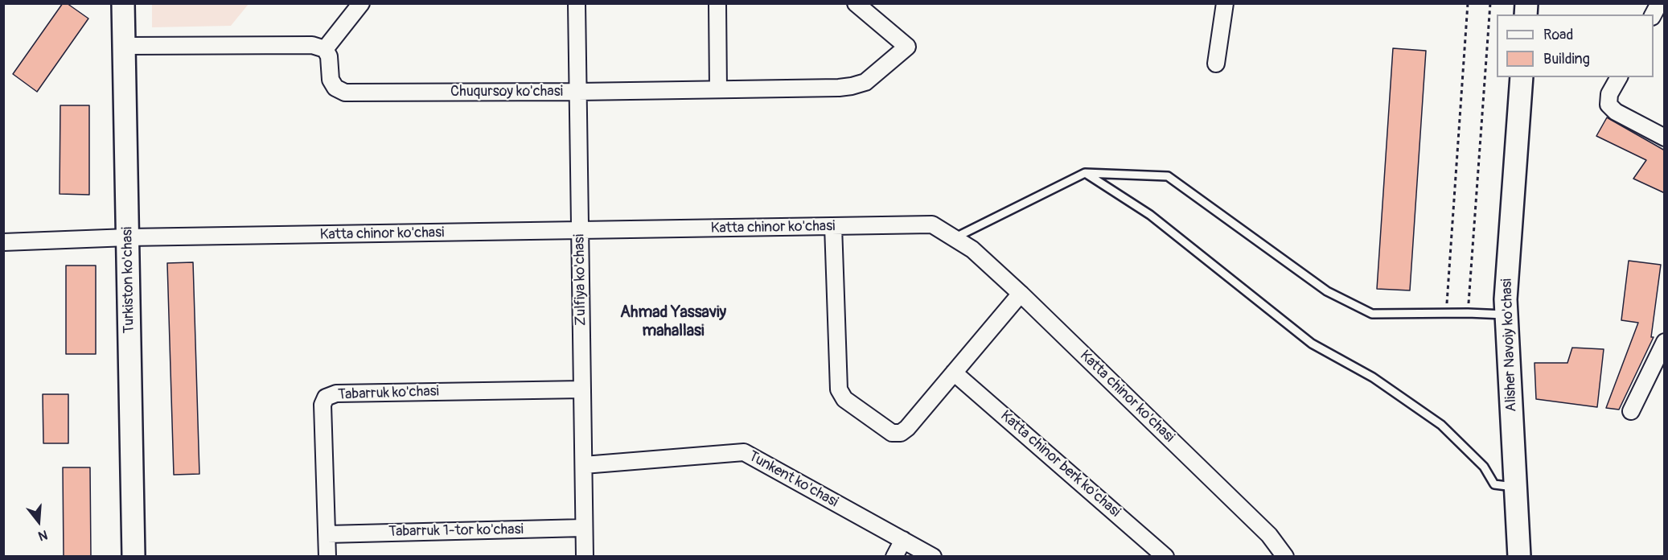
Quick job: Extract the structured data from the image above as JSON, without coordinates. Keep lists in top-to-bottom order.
{
  "streets": {
    "main road": ["Turkiston ko'chasi", "Alisher Navoiy ko'chasi"],
    "street": [
      "Chuqursoy ko'chasi",
      "Katta chinor ko'chasi",
      "Zulfiya ko'chasi",
      "Tabarruk ko'chasi",
      "Katta chinor berk ko'chasi",
      "Tunkent ko'chasi",
      "Tabarruk 1-tor ko'chasi"
    ]
  },
  "crossings": [
    ["Chuqursoy ko'chasi", "Zulfiya ko'chasi"],
    ["Katta chinor ko'chasi", "Turkiston ko'chasi"],
    ["Katta chinor ko'chasi", "Zulfiya ko'chasi"],
    ["Zulfiya ko'chasi", "Tabarruk ko'chasi"],
    ["Zulfiya ko'chasi", "Tunkent ko'chasi"],
    ["Zulfiya ko'chasi", "Tabarruk 1-tor ko'chasi"],
    ["Tabarruk ko'chasi", "Tabarruk 1-tor ko'chasi"]
  ],
  "districts": ["Ahmad Yassaviy mahallasi"],
  "legend": ["Road", "Building"],
  "north": "bottom"
}
